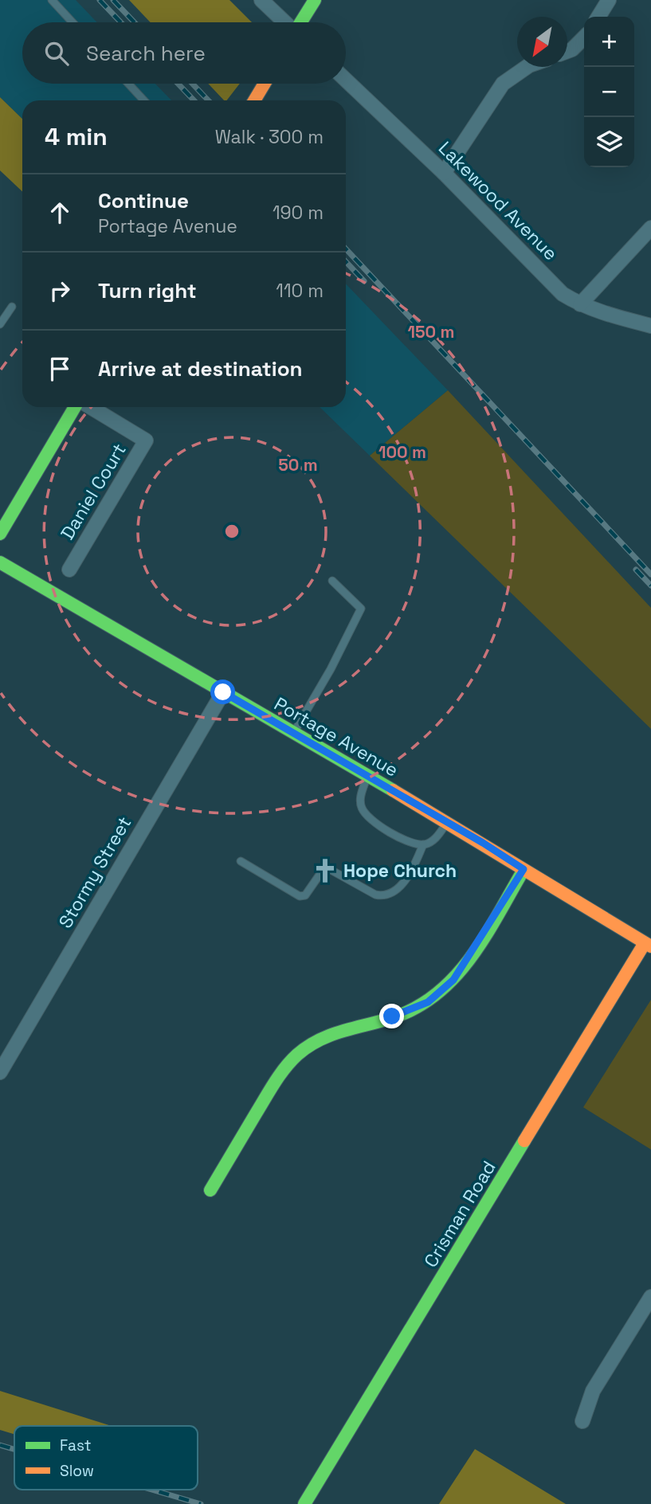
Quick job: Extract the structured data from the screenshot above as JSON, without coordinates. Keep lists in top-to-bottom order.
{
  "streets": {
    "street": [
      "Lakewood Avenue",
      "Daniel Court",
      "Portage Avenue",
      "Stormy Street",
      "Crisman Road"
    ]
  },
  "crossings": [
    ["Portage Avenue", "Stormy Street"],
    ["Portage Avenue", "Crisman Road"]
  ],
  "places": {
    "church": ["Hope Church"]
  },
  "legend": ["Fast", "Slow"],
  "north": "bottom left",
  "page": {
    "map_buttons": ["+", "−"],
    "search": "Search here",
    "heading": ["4 min", "Walk · 300 m"],
    "list": [
      ["Continue", "Portage Avenue", "190 m"],
      ["Turn right", "110 m"],
      "Arrive at destination"
    ]
  },
  "rings": ["150 m", "100 m", "50 m"]
}
